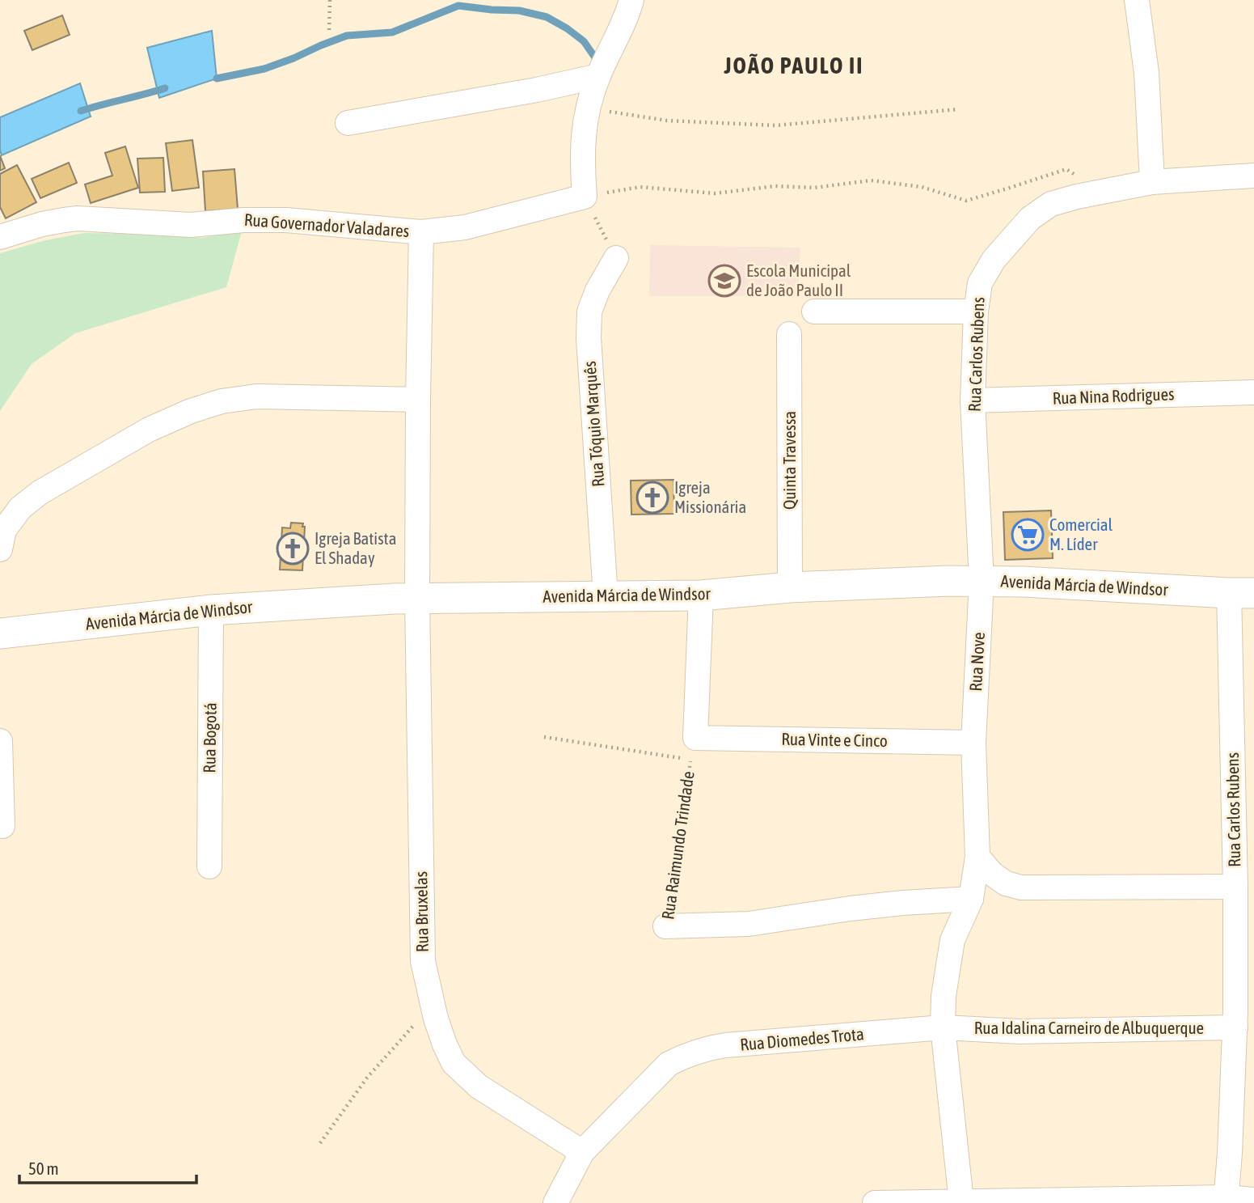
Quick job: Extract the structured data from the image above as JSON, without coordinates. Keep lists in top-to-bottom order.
{
  "streets": {
    "street": [
      "Rua Governador Valadares",
      "Rua Carlos Rubens",
      "Rua Nina Rodrigues",
      "Rua Tóquio Marquês",
      "Quinta Travessa",
      "Avenida Márcia de Windsor",
      "Rua Nove",
      "Rua Bogotá",
      "Rua Vinte e Cinco",
      "Rua Raimundo Trindade",
      "Rua Bruxelas",
      "Rua Idalina Carneiro de Albuquerque",
      "Rua Diomedes Trota"
    ]
  },
  "crossings": [
    ["Rua Governador Valadares", "Rua Bruxelas"],
    ["Rua Carlos Rubens", "Rua Nina Rodrigues"],
    ["Rua Carlos Rubens", "Avenida Márcia de Windsor"],
    ["Rua Carlos Rubens", "Rua Nove"],
    ["Rua Carlos Rubens", "Rua Idalina Carneiro de Albuquerque"],
    ["Rua Tóquio Marquês", "Avenida Márcia de Windsor"],
    ["Quinta Travessa", "Avenida Márcia de Windsor"],
    ["Avenida Márcia de Windsor", "Rua Nove"],
    ["Avenida Márcia de Windsor", "Rua Bogotá"],
    ["Avenida Márcia de Windsor", "Rua Bruxelas"],
    ["Rua Nove", "Rua Vinte e Cinco"],
    ["Rua Vinte e Cinco", "Rua Raimundo Trindade"],
    ["Rua Bruxelas", "Rua Diomedes Trota"],
    ["Rua Idalina Carneiro de Albuquerque", "Rua Diomedes Trota"]
  ],
  "districts": ["JOÃO PAULO II"],
  "places": {
    "school or university": ["Escola Municipal de João Paulo II"],
    "church": ["Igreja Missionária", "Igreja Batista El Shaday"],
    "supermarket": ["Comercial M. Líder"]
  },
  "scale_bar": "50 m"
}
